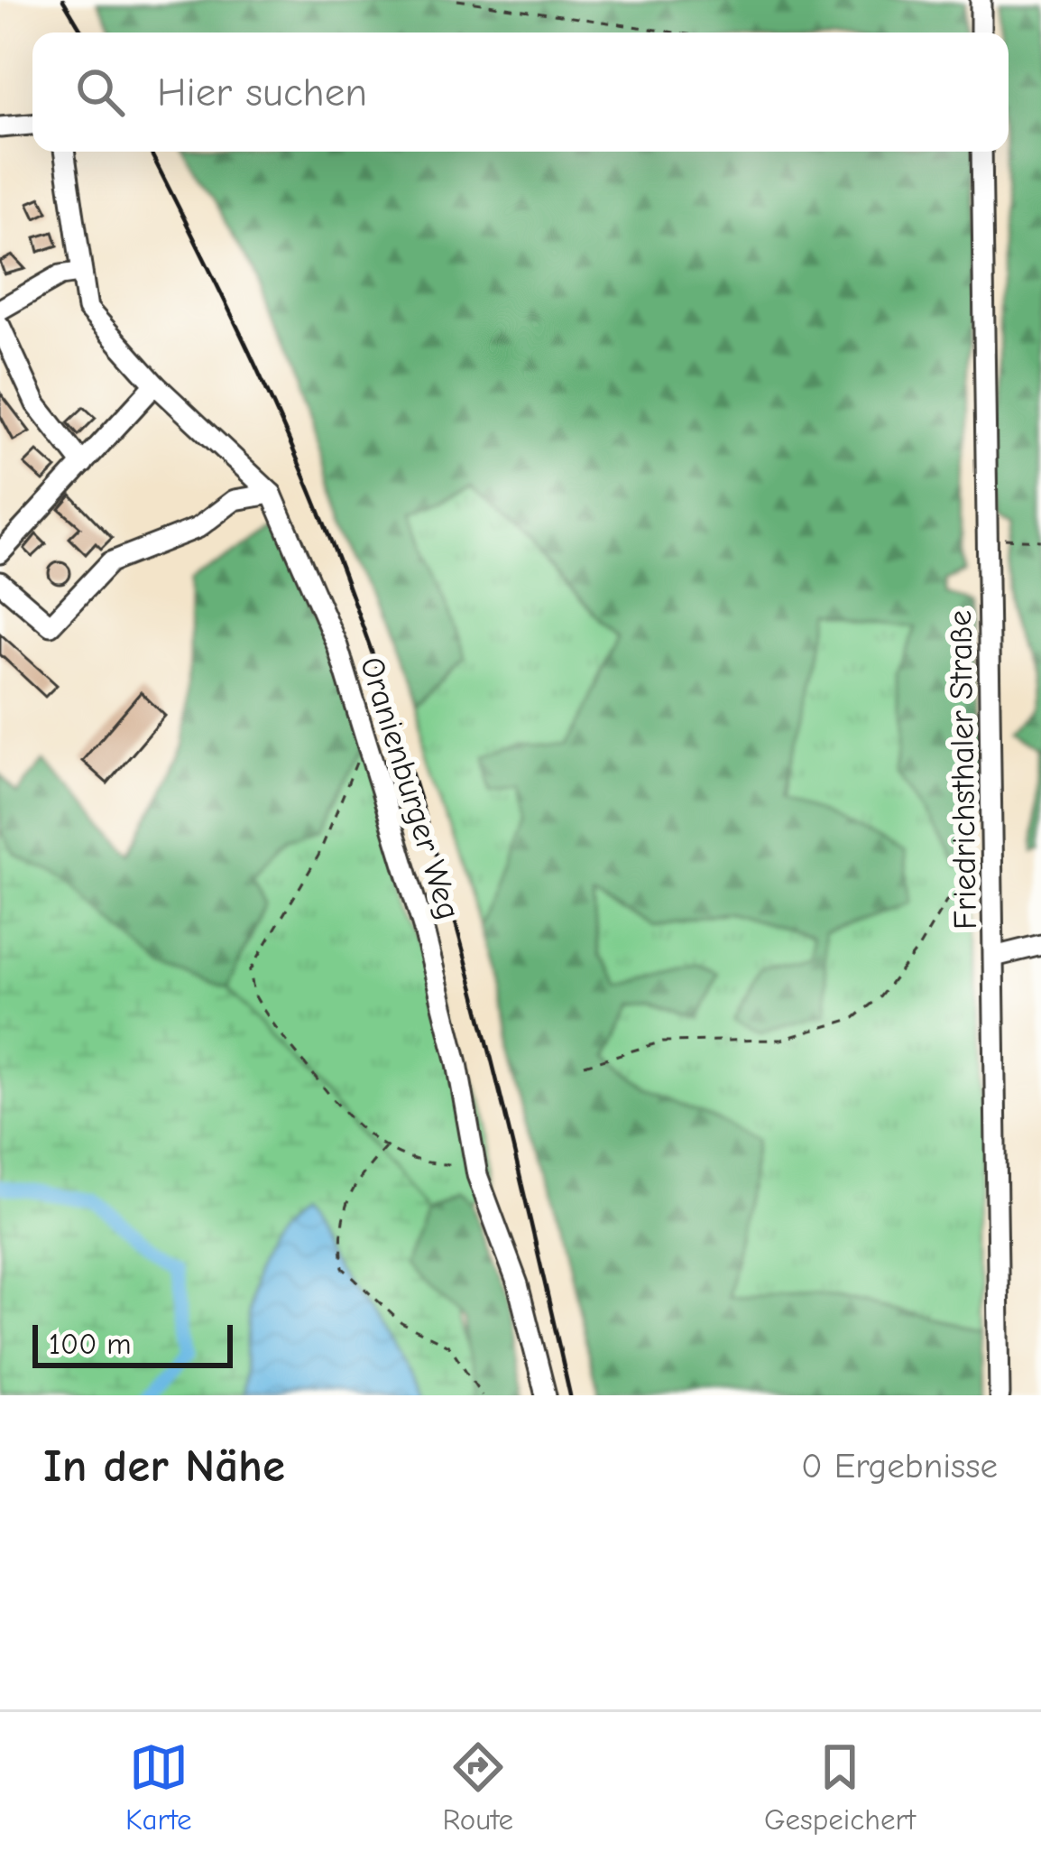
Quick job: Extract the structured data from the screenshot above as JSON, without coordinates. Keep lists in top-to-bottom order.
{
  "streets": {
    "street": ["Friedrichsthaler Straße", "Oranienburger Weg"]
  },
  "scale_bar": "100 m",
  "page": {
    "search": "Hier suchen",
    "scale": "100 m",
    "heading": ["In der Nähe", "0 Ergebnisse"],
    "nav": ["Karte", "Route", "Gespeichert"]
  }
}
